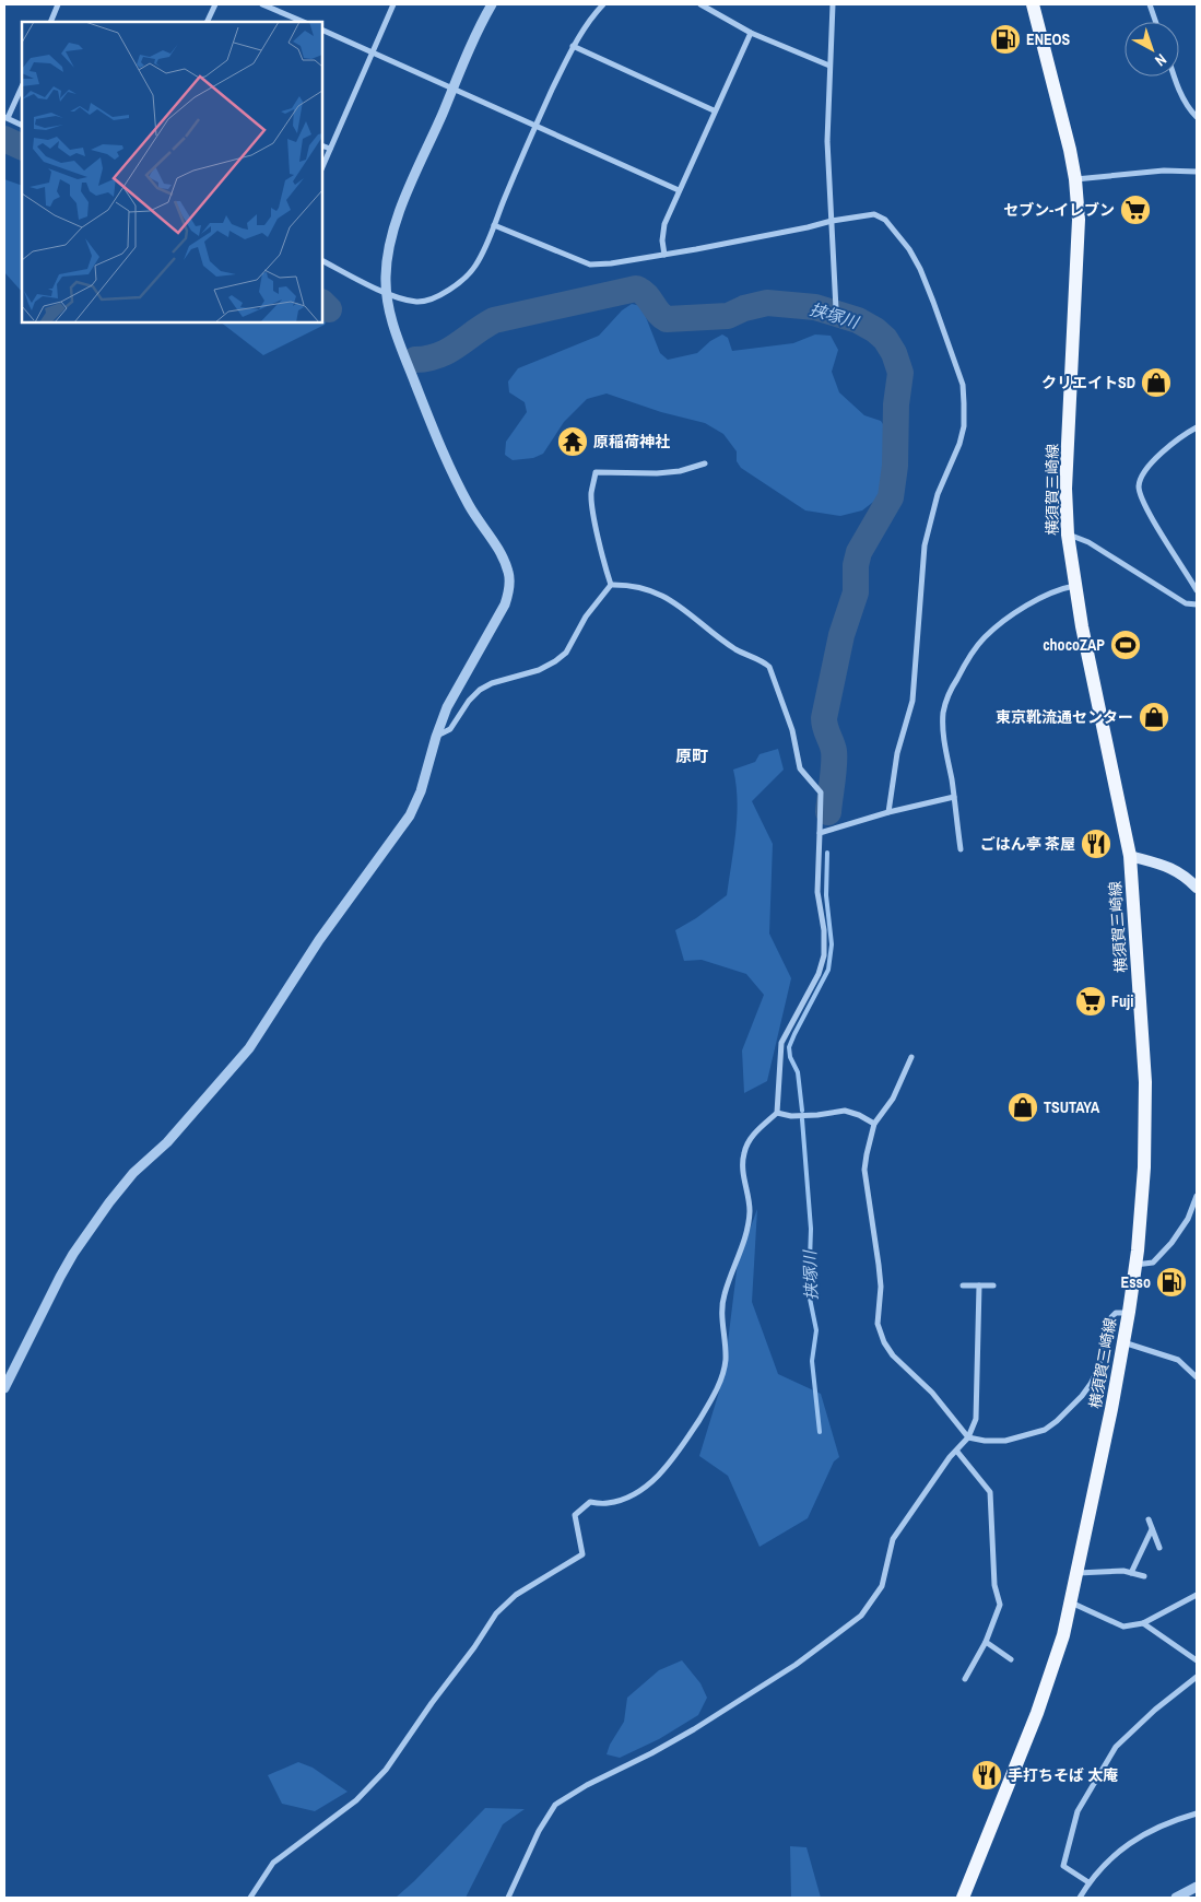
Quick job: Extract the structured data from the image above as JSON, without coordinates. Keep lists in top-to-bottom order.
{
  "streets": {
    "main road": ["横須賀三崎線"]
  },
  "districts": ["原町"],
  "water": ["挟塚川"],
  "places": {
    "fuel station": ["ENEOS", "Esso"],
    "supermarket": ["セブン-イレブン", "Fuji"],
    "shop": ["クリエイトSD", "東京靴流通センター", "TSUTAYA"],
    "temple": ["原稲荷神社"],
    "sports": ["chocoZAP"],
    "restaurant": ["ごはん亭 茶屋", "手打ちそば 太庵"]
  },
  "north": "bottom right"
}
